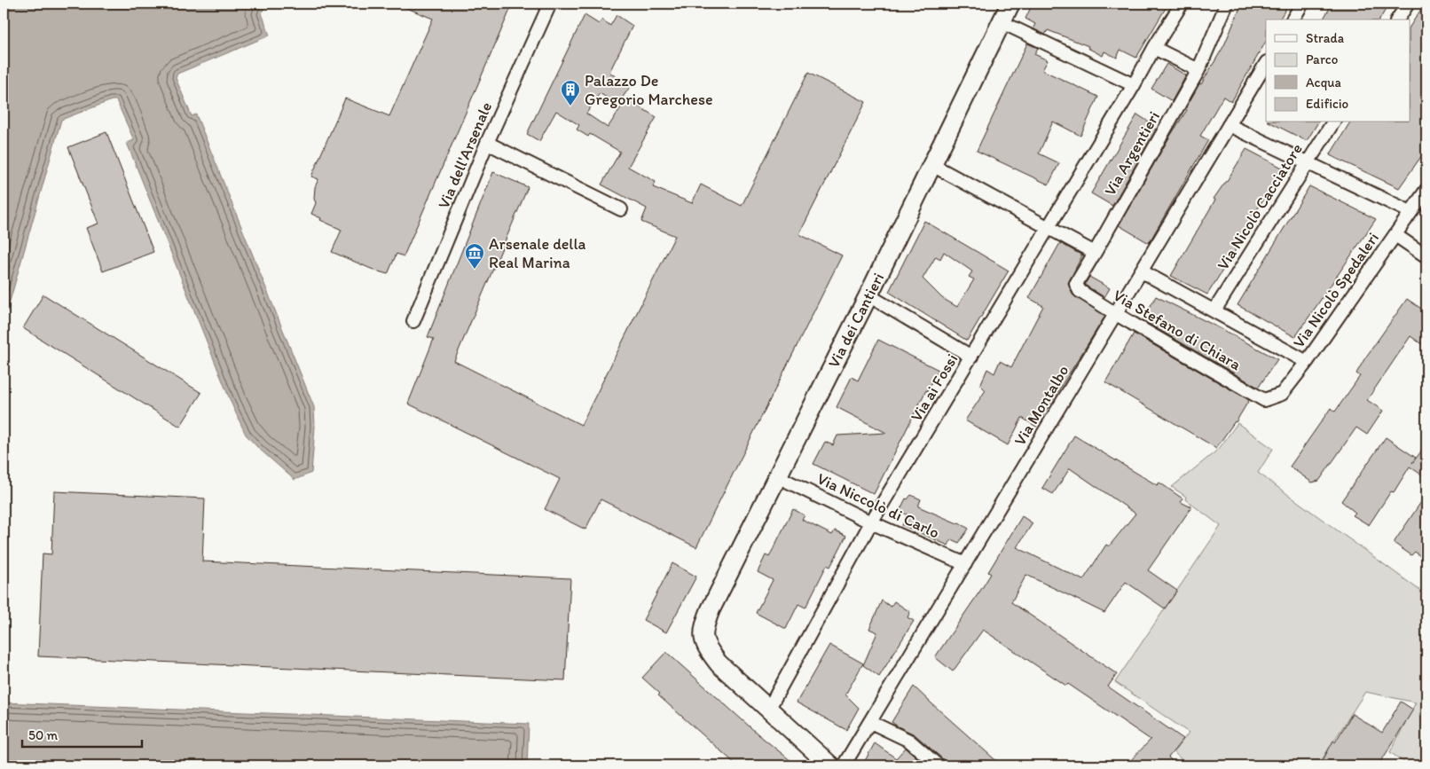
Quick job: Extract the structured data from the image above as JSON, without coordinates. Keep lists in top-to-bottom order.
{
  "streets": {
    "main road": ["Via dei Cantieri"],
    "street": [
      "Via Argentieri",
      "Via dell'Arsenale",
      "Via Nicolò Cacciatore",
      "Via Nicolò Spedaleri",
      "Via Stefano di Chiara",
      "Via ai Fossi",
      "Via Montalbo",
      "Via Niccolò di Carlo"
    ]
  },
  "crossings": [
    ["Via Argentieri", "Via Stefano di Chiara"],
    ["Via Nicolò Spedaleri", "Via Stefano di Chiara"],
    ["Via dei Cantieri", "Via ai Fossi"],
    ["Via dei Cantieri", "Via Niccolò di Carlo"],
    ["Via Stefano di Chiara", "Via Montalbo"],
    ["Via ai Fossi", "Via Niccolò di Carlo"],
    ["Via Montalbo", "Via Niccolò di Carlo"]
  ],
  "places": {
    "building": ["Palazzo De Gregorio Marchese"],
    "museum": ["Arsenale della Real Marina"]
  },
  "legend": [
    "Strada",
    "Parco",
    "Acqua",
    "Edificio"
  ],
  "scale_bar": "50 m"
}
